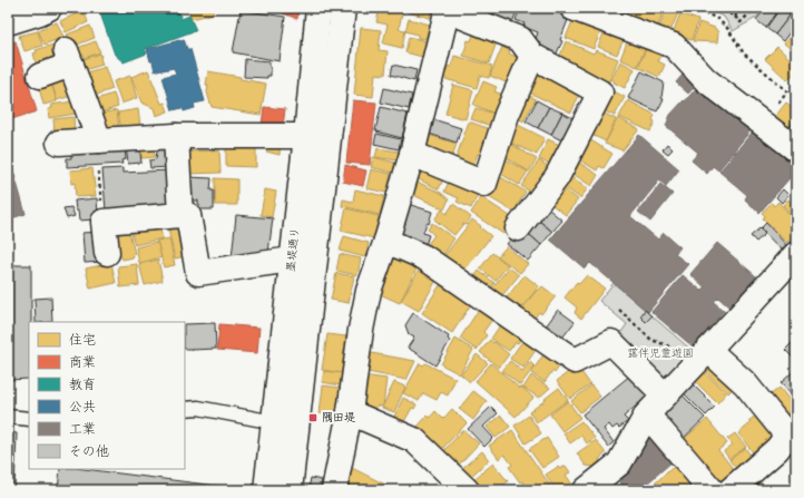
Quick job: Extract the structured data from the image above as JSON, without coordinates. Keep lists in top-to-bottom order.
{
  "streets": {
    "main road": ["墨堤通り"]
  },
  "parks": ["露伴児童遊園"],
  "places": {
    "transit": ["隅田堤"]
  },
  "legend": [
    "住宅",
    "商業",
    "教育",
    "公共",
    "工業",
    "その他"
  ]
}
